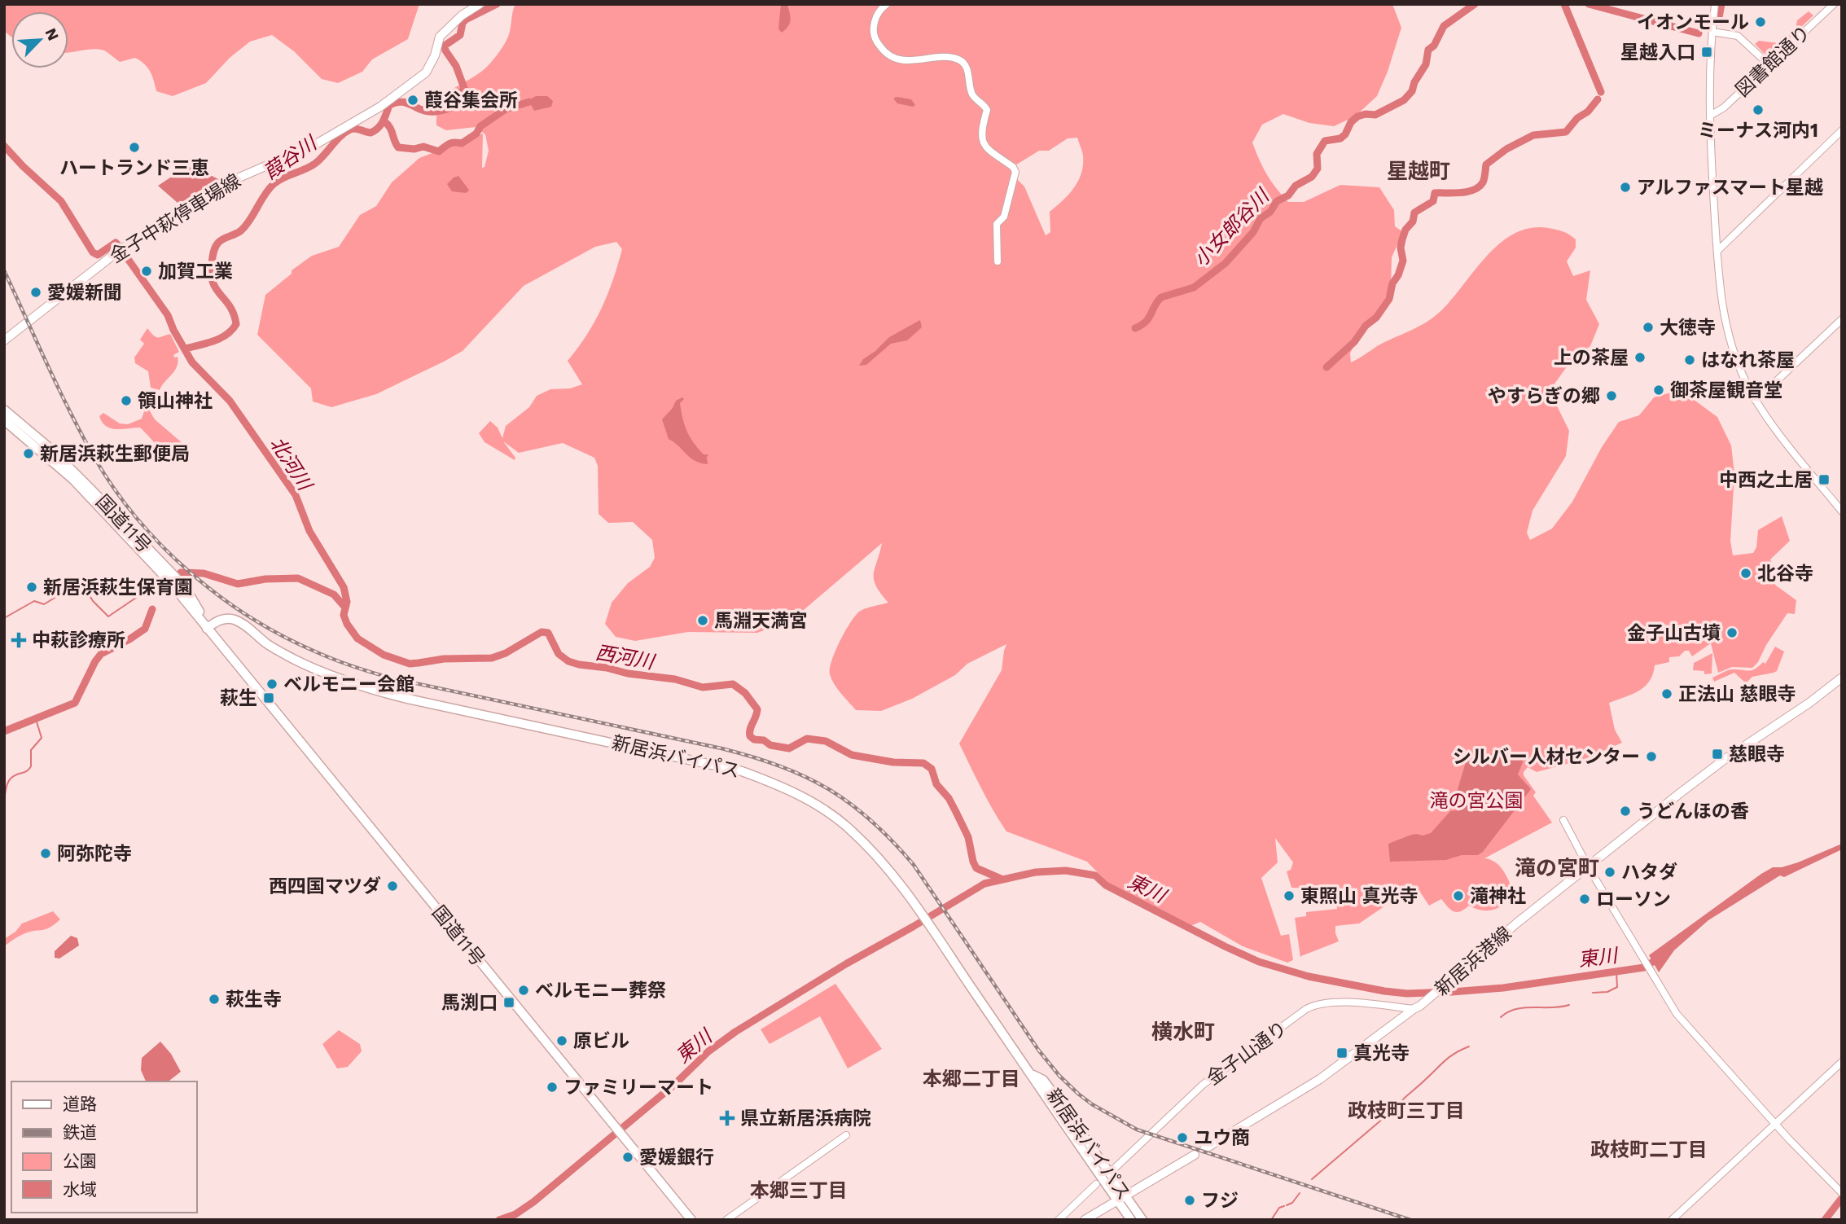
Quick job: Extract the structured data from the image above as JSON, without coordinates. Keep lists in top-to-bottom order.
{
  "streets": {
    "highway": ["国道11号", "新居浜バイパス"],
    "main road": ["金子中萩停車場線", "新居浜港線"],
    "street": ["図書館通り", "金子山通り"]
  },
  "crossings": [
    ["国道11号", "新居浜バイパス"],
    ["新居浜バイパス", "金子山通り"],
    ["新居浜港線", "金子山通り"]
  ],
  "districts": [
    "星越町",
    "滝の宮町",
    "横水町",
    "本郷二丁目",
    "政枝町三丁目",
    "政枝町二丁目",
    "本郷三丁目"
  ],
  "water": [
    "葭谷川",
    "小女郎谷川",
    "北河川",
    "西河川",
    "東川"
  ],
  "parks": ["滝の宮公園"],
  "places": {
    "other": [
      "イオンモール",
      "葭谷集会所",
      "ミーナス河内1",
      "ハートランド三恵",
      "アルファスマート星越",
      "加賀工業",
      "愛媛新聞",
      "大徳寺",
      "上の茶屋",
      "はなれ茶屋",
      "御茶屋観音堂",
      "やすらぎの郷",
      "領山神社",
      "新居浜萩生郵便局",
      "北谷寺",
      "新居浜萩生保育園",
      "馬淵天満宮",
      "金子山古墳",
      "ベルモニー会館",
      "正法山 慈眼寺",
      "シルバー人材センター",
      "うどんほの香",
      "阿弥陀寺",
      "ハタダ",
      "西四国マツダ",
      "東照山 真光寺",
      "滝神社",
      "ローソン",
      "ベルモニー葬祭",
      "萩生寺",
      "原ビル",
      "ファミリーマート",
      "ユウ商",
      "愛媛銀行",
      "フジ"
    ],
    "transit": [
      "星越入口",
      "中西之土居",
      "萩生",
      "慈眼寺",
      "馬渕口",
      "真光寺"
    ],
    "health": ["中萩診療所", "県立新居浜病院"]
  },
  "legend": [
    "道路",
    "鉄道",
    "公園",
    "水域"
  ],
  "north": "top right"
}
